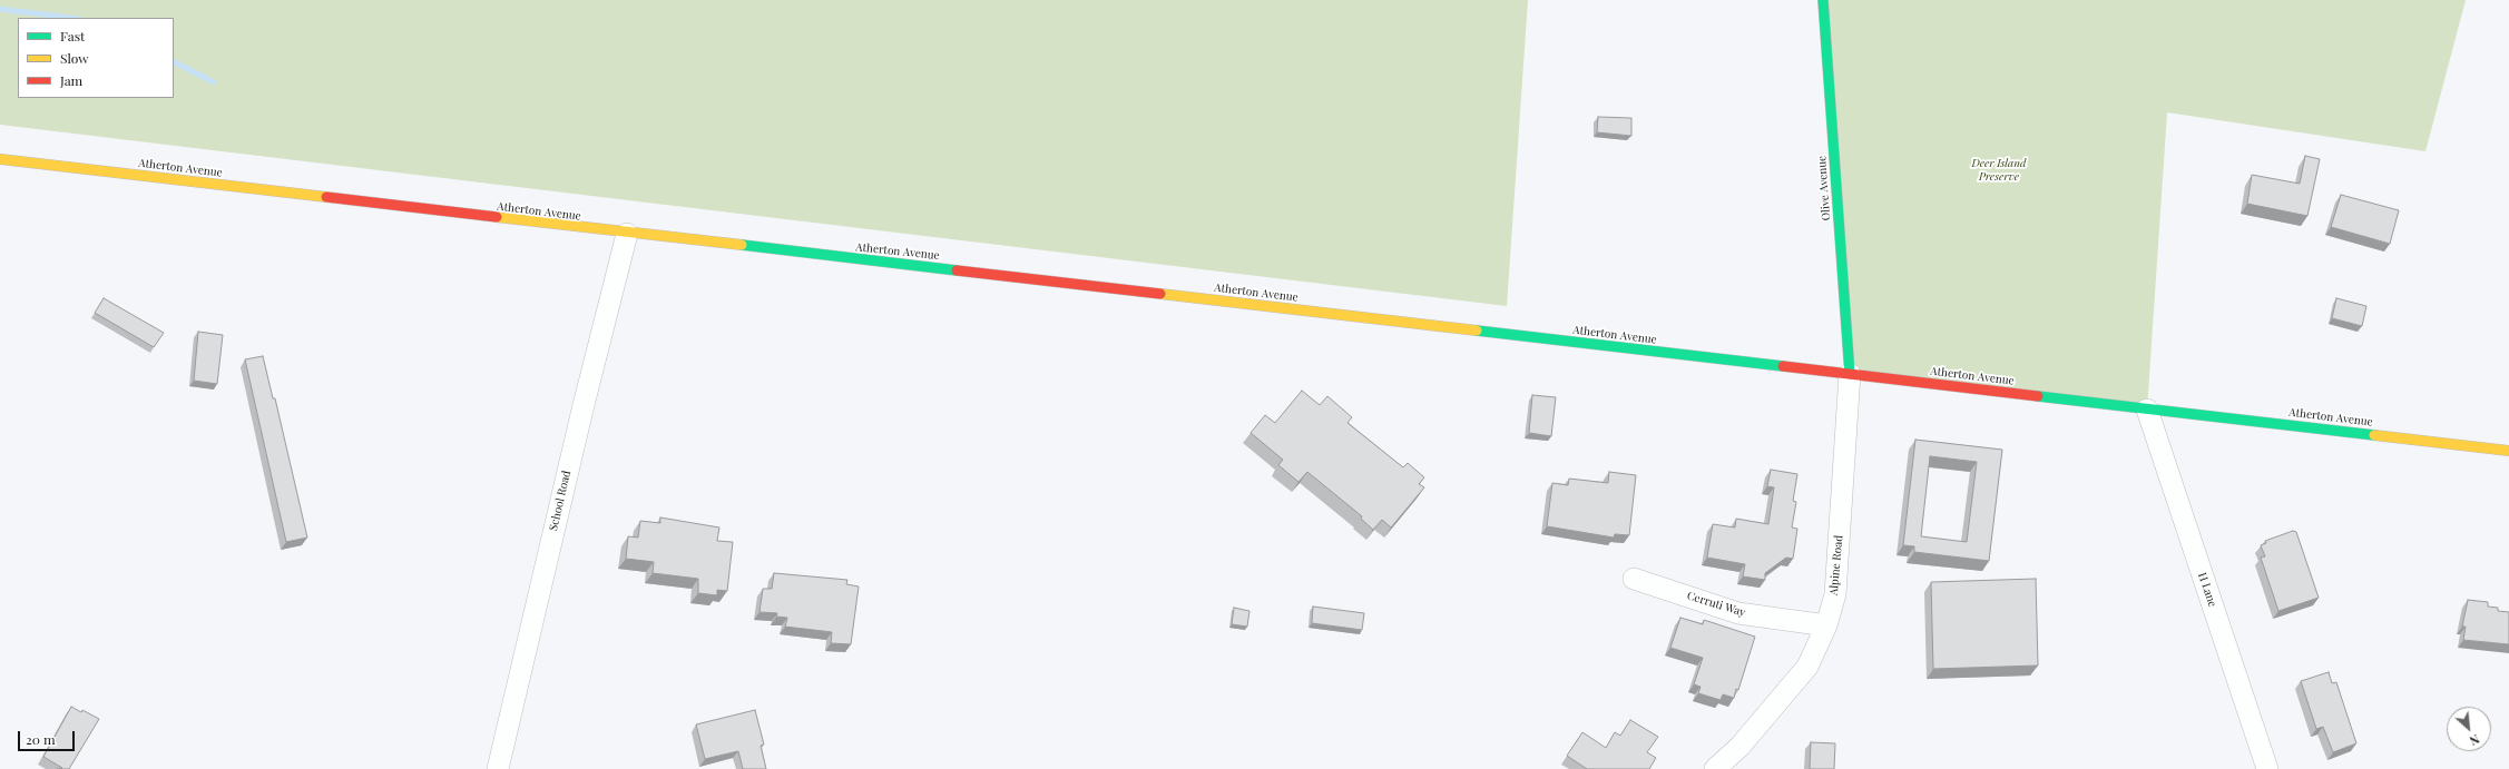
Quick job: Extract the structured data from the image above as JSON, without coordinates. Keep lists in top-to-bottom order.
{
  "streets": {
    "main road": ["Atherton Avenue", "Olive Avenue"],
    "street": [
      "School Road",
      "Alpine Road",
      "H Lane",
      "Cerruti Way"
    ]
  },
  "crossings": [
    ["Atherton Avenue", "Olive Avenue"],
    ["Atherton Avenue", "School Road"],
    ["Atherton Avenue", "Alpine Road"],
    ["Atherton Avenue", "H Lane"],
    ["Olive Avenue", "Alpine Road"],
    ["Alpine Road", "Cerruti Way"]
  ],
  "parks": ["Deer Island Preserve"],
  "legend": ["Fast", "Slow", "Jam"],
  "scale_bar": "20 m",
  "north": "bottom right"
}
